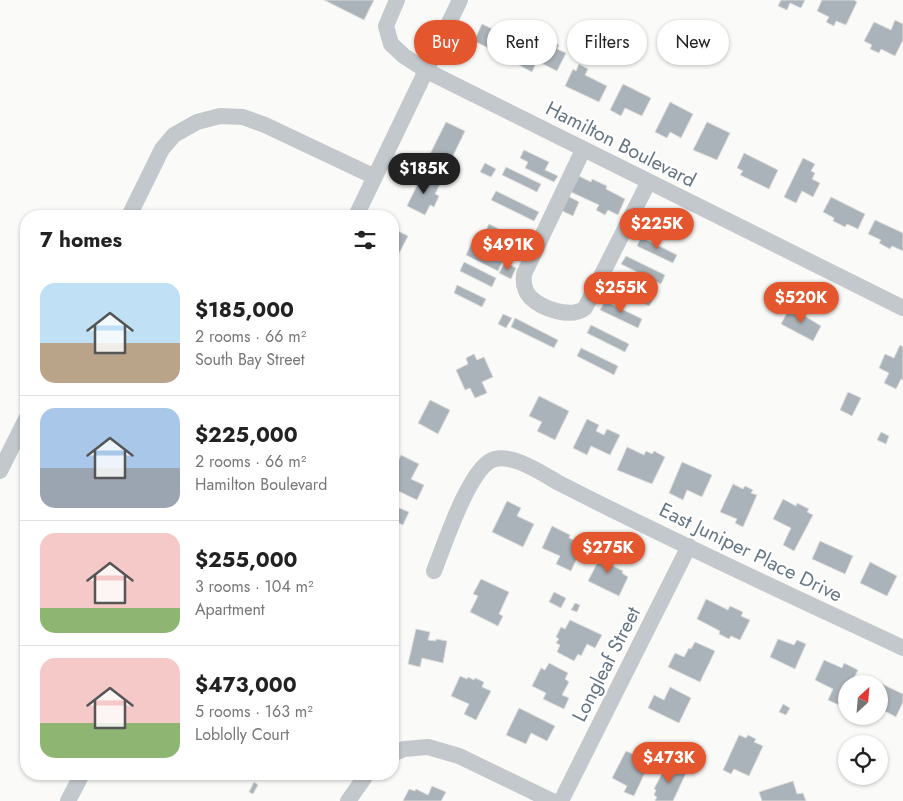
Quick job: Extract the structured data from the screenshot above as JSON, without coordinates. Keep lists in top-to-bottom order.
{
  "streets": {
    "street": ["Hamilton Boulevard", "East Juniper Place Drive", "Longleaf Street"]
  },
  "crossings": [
    ["East Juniper Place Drive", "Longleaf Street"]
  ],
  "north": "top right",
  "page": {
    "chip": [
      "Buy",
      "Rent",
      "Filters",
      "New"
    ],
    "price": [
      "$185K",
      "$225K",
      "$491K",
      "$255K",
      "$520K",
      "$275K",
      "$473K"
    ],
    "heading": "7 homes",
    "list": [
      {
        "name": "$185,000",
        "note": "2 rooms · 66 m² · South Bay Street"
      },
      {
        "name": "$225,000",
        "note": "2 rooms · 66 m² · Hamilton Boulevard"
      },
      {
        "name": "$255,000",
        "note": "3 rooms · 104 m² · Apartment"
      },
      {
        "name": "$473,000",
        "note": "5 rooms · 163 m² · Loblolly Court"
      }
    ]
  }
}
